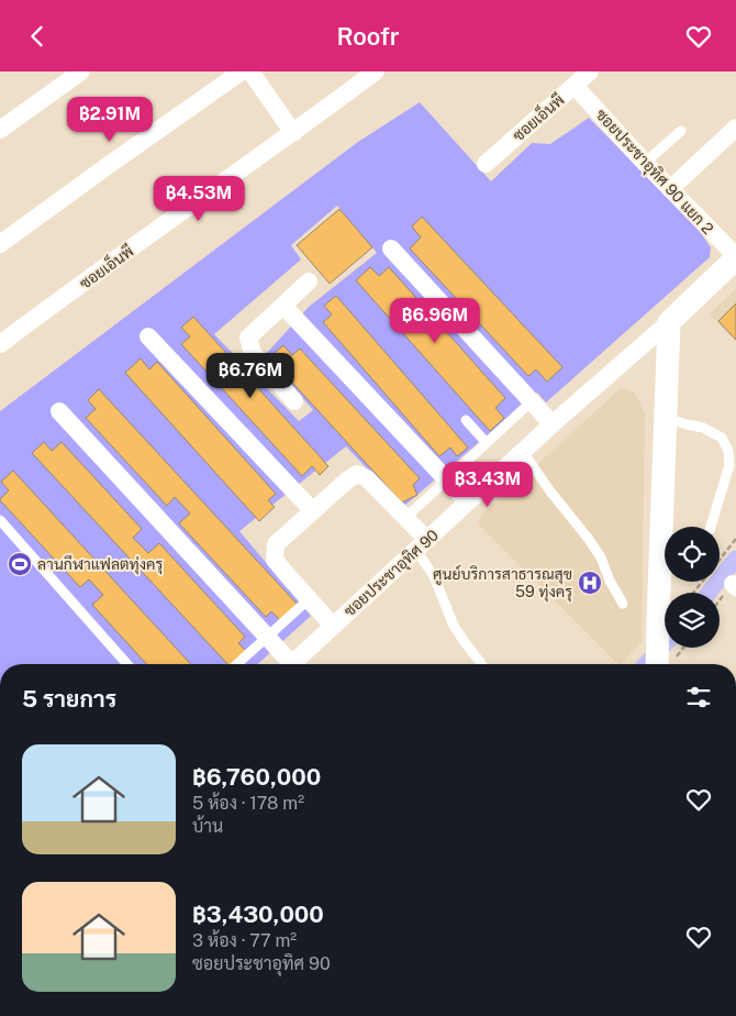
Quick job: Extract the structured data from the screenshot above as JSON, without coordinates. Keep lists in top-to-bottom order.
{
  "streets": {
    "street": ["ซอยเอ็นพี", "ซอยประชาอุทิศ 90 แยก 2", "ซอยประชาอุทิศ 90"]
  },
  "crossings": [
    ["ซอยเอ็นพี", "ซอยประชาอุทิศ 90 แยก 2"],
    ["ซอยประชาอุทิศ 90 แยก 2", "ซอยประชาอุทิศ 90"]
  ],
  "places": {
    "sports": ["ลานกีฬาแฟลตทุ่งครุ"],
    "hospital": ["ศูนย์บริการสาธารณสุข 59 ทุ่งครุ"]
  },
  "page": {
    "header": "Roofr",
    "price": [
      "฿2.91M",
      "฿4.53M",
      "฿6.96M",
      "฿6.76M",
      "฿3.43M"
    ],
    "heading": "5 รายการ",
    "list": [
      {
        "name": "฿6,760,000",
        "note": "5 ห้อง · 178 m² · บ้าน"
      },
      {
        "name": "฿3,430,000",
        "note": "3 ห้อง · 77 m² · ซอยประชาอุทิศ 90"
      }
    ]
  }
}
